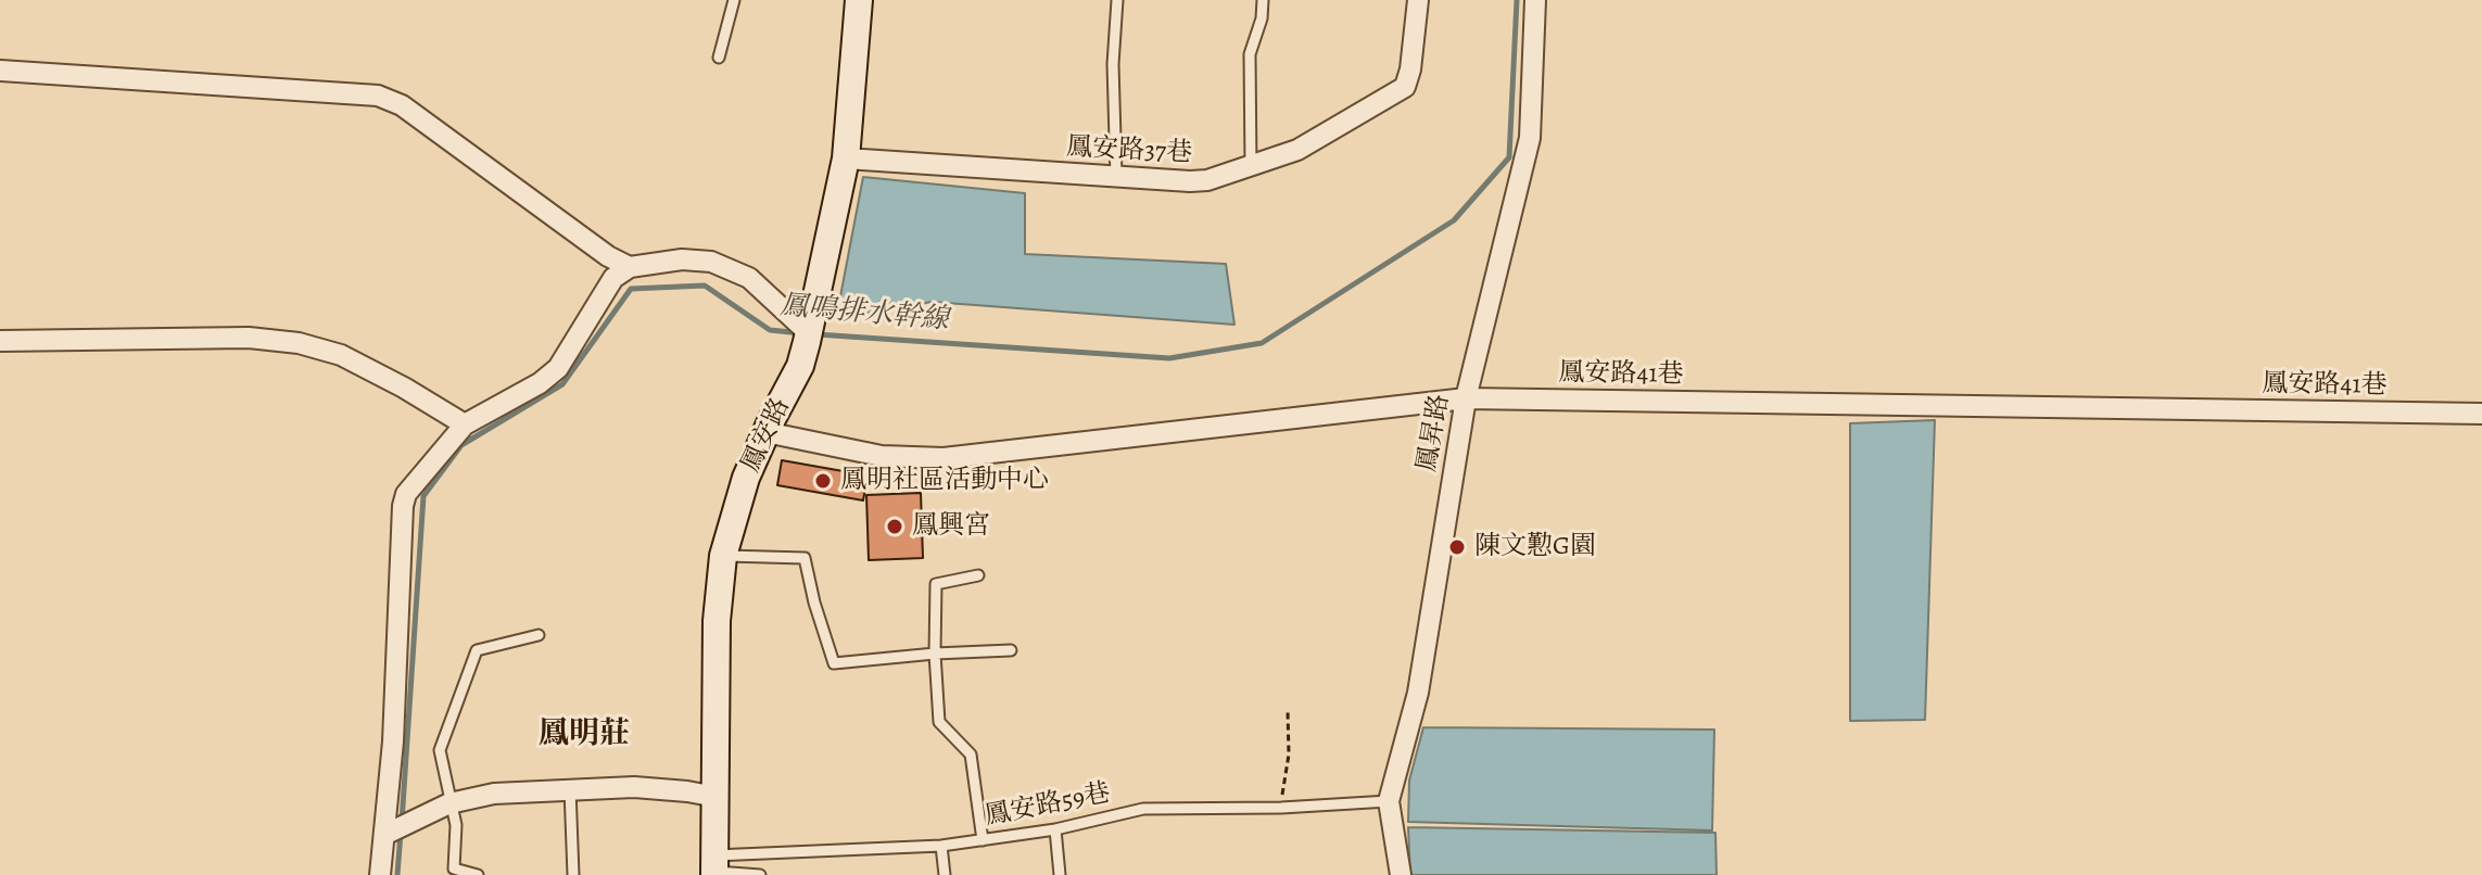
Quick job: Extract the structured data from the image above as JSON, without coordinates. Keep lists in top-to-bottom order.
{
  "streets": {
    "street": [
      "鳳安路37巷",
      "鳳安路41巷",
      "鳳昇路",
      "鳳安路"
    ],
    "lane": ["鳳安路59巷"]
  },
  "crossings": [
    ["鳳安路37巷", "鳳安路"],
    ["鳳安路41巷", "鳳昇路"],
    ["鳳安路41巷", "鳳安路"],
    ["鳳昇路", "鳳安路59巷"],
    ["鳳安路", "鳳安路59巷"]
  ],
  "districts": ["鳳明莊"],
  "water": ["鳳鳴排水幹線"],
  "places": ["鳳明社區活動中心", "鳳興宮", "陳文懃G園"]
}
